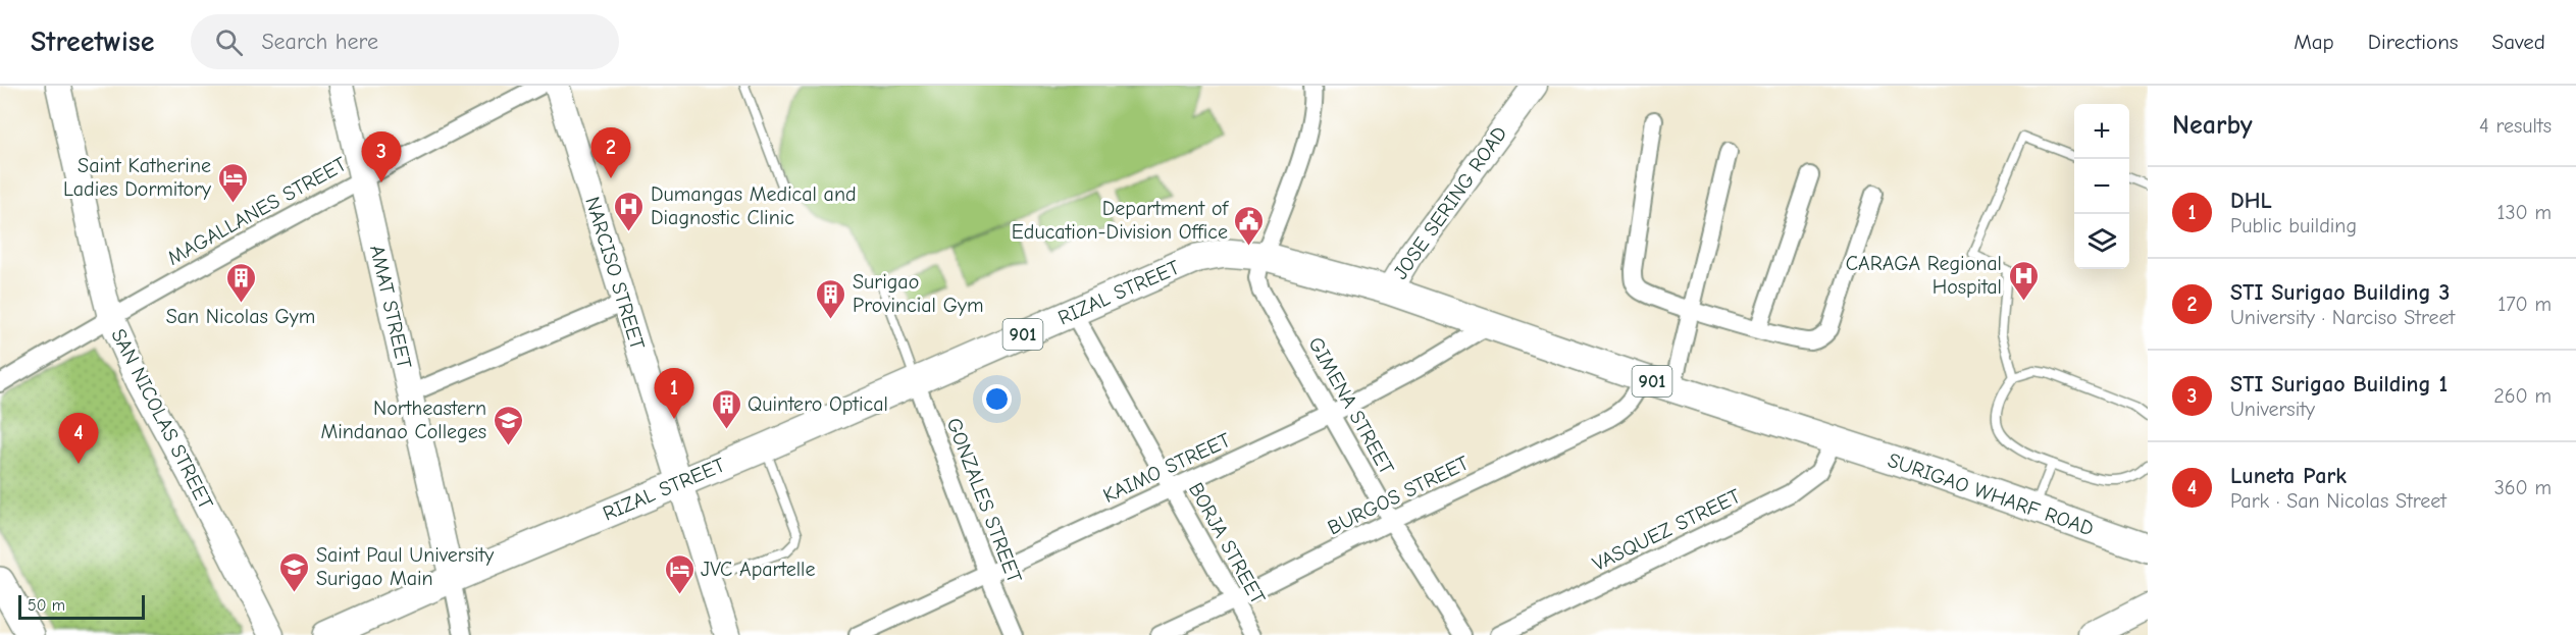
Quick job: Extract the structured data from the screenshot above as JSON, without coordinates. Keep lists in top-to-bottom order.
{
  "streets": {
    "main road": ["RIZAL STREET", "901", "SURIGAO WHARF ROAD"],
    "street": [
      "JOSE SERING ROAD",
      "MAGALLANES STREET",
      "NARCISO STREET",
      "AMAT STREET",
      "GIMENA STREET",
      "SAN NICOLAS STREET",
      "KAIMO STREET",
      "BURGOS STREET",
      "GONZALES STREET",
      "VASQUEZ STREET",
      "BORJA STREET"
    ]
  },
  "crossings": [
    ["JOSE SERING ROAD", "RIZAL STREET"],
    ["MAGALLANES STREET", "AMAT STREET"],
    ["MAGALLANES STREET", "SAN NICOLAS STREET"],
    ["NARCISO STREET", "RIZAL STREET"],
    ["RIZAL STREET", "AMAT STREET"],
    ["RIZAL STREET", "GIMENA STREET"],
    ["RIZAL STREET", "KAIMO STREET"],
    ["RIZAL STREET", "SURIGAO WHARF ROAD"],
    ["RIZAL STREET", "BURGOS STREET"],
    ["RIZAL STREET", "GONZALES STREET"],
    ["RIZAL STREET", "VASQUEZ STREET"],
    ["RIZAL STREET", "BORJA STREET"],
    ["GIMENA STREET", "KAIMO STREET"],
    ["GIMENA STREET", "BURGOS STREET"],
    ["KAIMO STREET", "GONZALES STREET"],
    ["KAIMO STREET", "BORJA STREET"],
    ["SURIGAO WHARF ROAD", "VASQUEZ STREET"],
    ["BURGOS STREET", "BORJA STREET"]
  ],
  "places": {
    "hotel": ["Saint Katherine Ladies Dormitory", "JVC Apartelle"],
    "hospital": ["Dumangas Medical and Diagnostic Clinic", "CARAGA Regional Hospital"],
    "public building": ["Department of Education-Division Office"],
    "building": ["San Nicolas Gym", "Surigao Provincial Gym", "Quintero Optical"],
    "school or university": ["Northeastern Mindanao Colleges", "Saint Paul University Surigao Main"]
  },
  "scale_bar": "50 m",
  "page": {
    "header": "Streetwise",
    "search": "Search here",
    "nav": ["Map", "Directions", "Saved"],
    "heading": ["Nearby", "4 results"],
    "map_buttons": ["+", "−"],
    "pins": [
      "2",
      "3",
      "1",
      "4"
    ],
    "list": [
      {
        "mark": "1",
        "name": "DHL",
        "note": "Public building",
        "value": "130 m"
      },
      {
        "mark": "2",
        "name": "STI Surigao Building 3",
        "note": "University · Narciso Street",
        "value": "170 m"
      },
      {
        "mark": "3",
        "name": "STI Surigao Building 1",
        "note": "University",
        "value": "260 m"
      },
      {
        "mark": "4",
        "name": "Luneta Park",
        "note": "Park · San Nicolas Street",
        "value": "360 m"
      }
    ],
    "scale": "50 m"
  }
}
